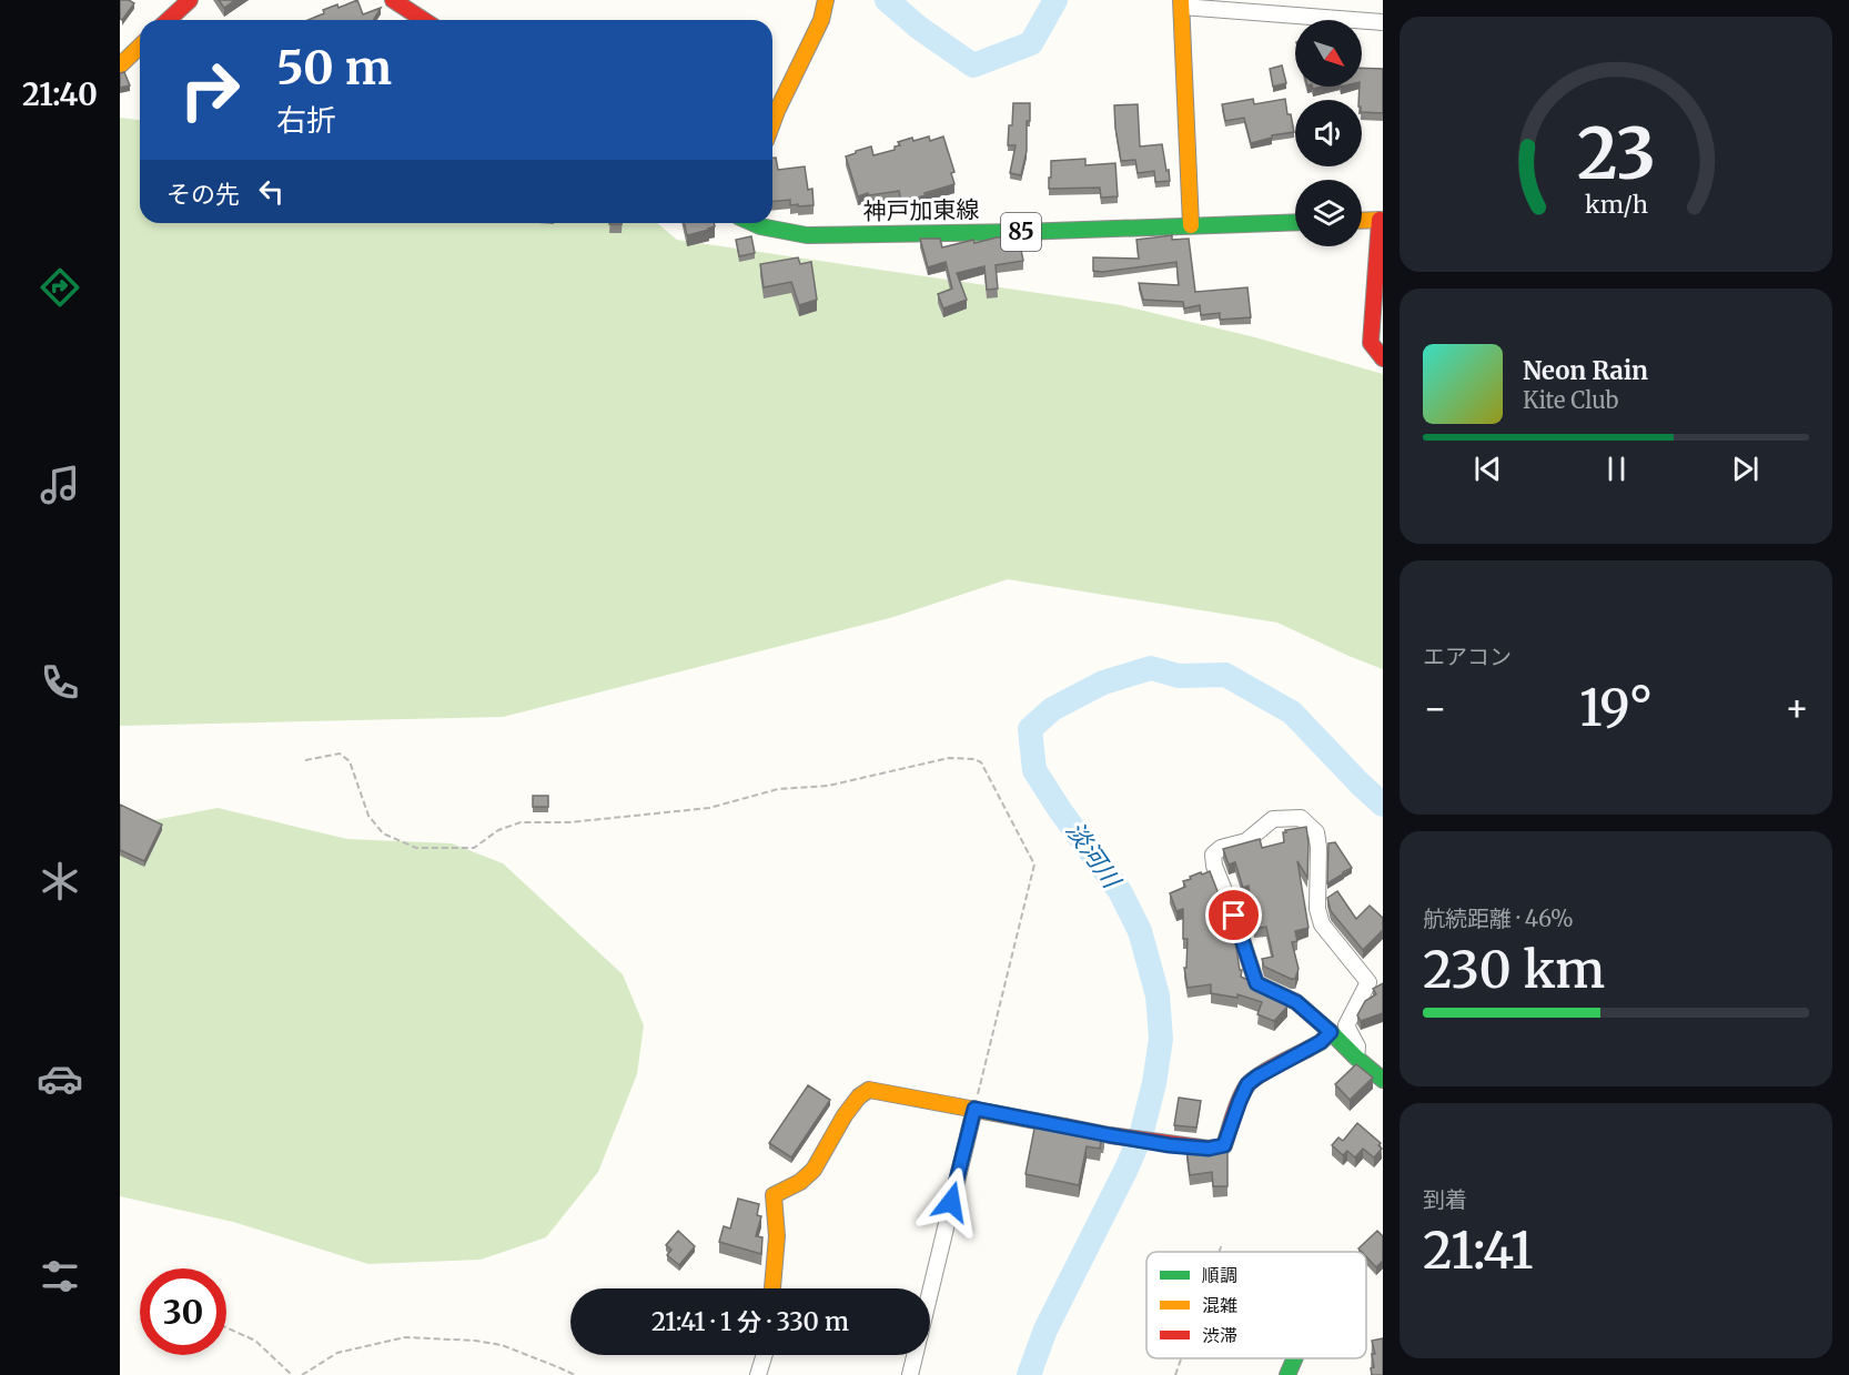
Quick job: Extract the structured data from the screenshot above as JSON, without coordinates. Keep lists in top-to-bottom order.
{
  "streets": {
    "street": ["神戸加東線", "85"]
  },
  "water": ["淡河川"],
  "legend": ["順調", "混雑", "渋滞"],
  "north": "bottom right",
  "page": {
    "tabs": "21:40",
    "turn": ["50 m", "右折"],
    "then": "その先",
    "song": ["Neon Rain", "Kite Club"],
    "tile": [
      "エアコン",
      ["航続距離 · 46%", "230 km"],
      ["到着", "21:41"]
    ],
    "heat": ["−", "19°", "+"],
    "limit": "30",
    "trip": "21:41 · 1 分 · 330 m",
    "gauge": ["23", "km/h"]
  }
}
